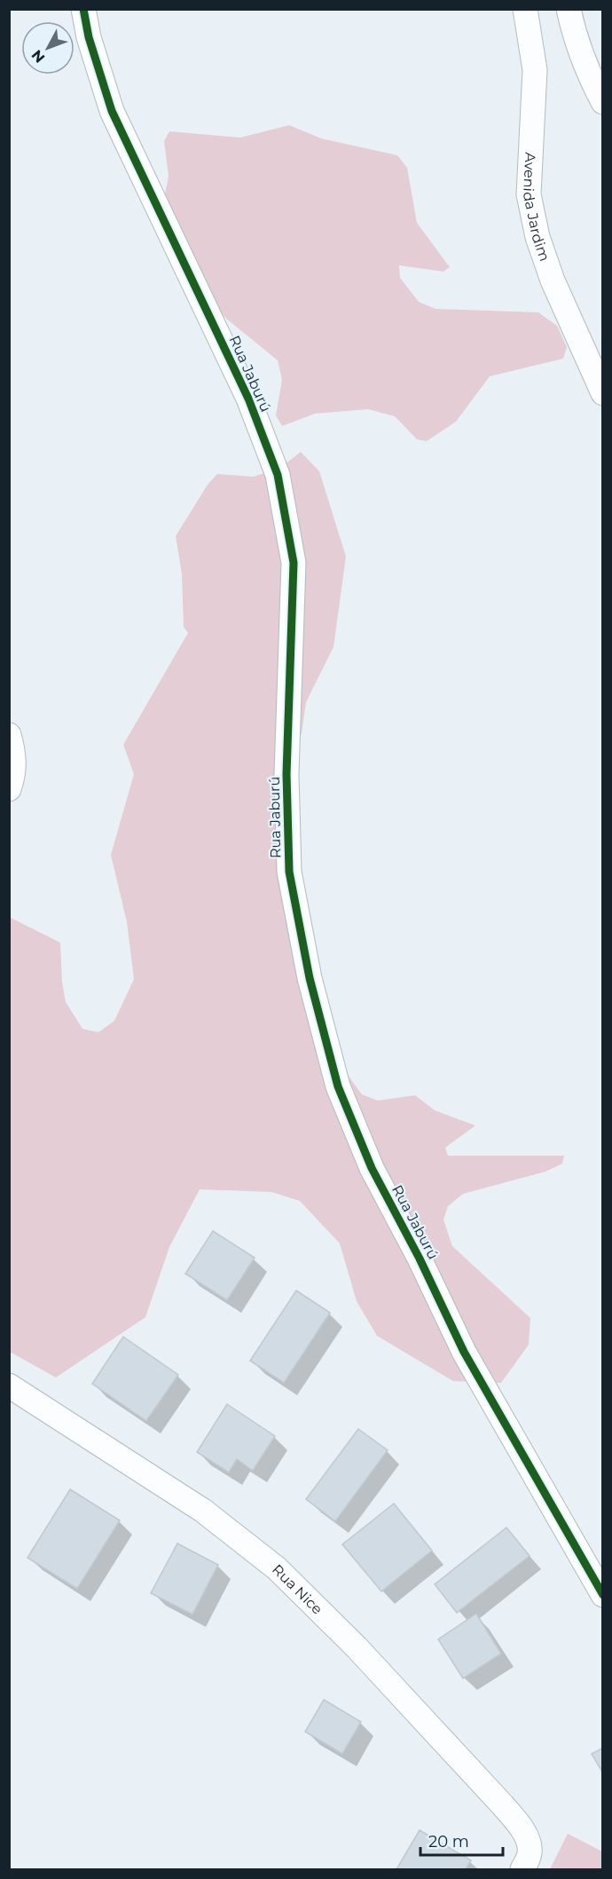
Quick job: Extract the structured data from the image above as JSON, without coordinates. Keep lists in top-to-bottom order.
{
  "streets": {
    "street": ["Avenida Jardim", "Rua Jaburú", "Rua Nice"]
  },
  "scale_bar": "20 m",
  "north": "bottom left"
}
